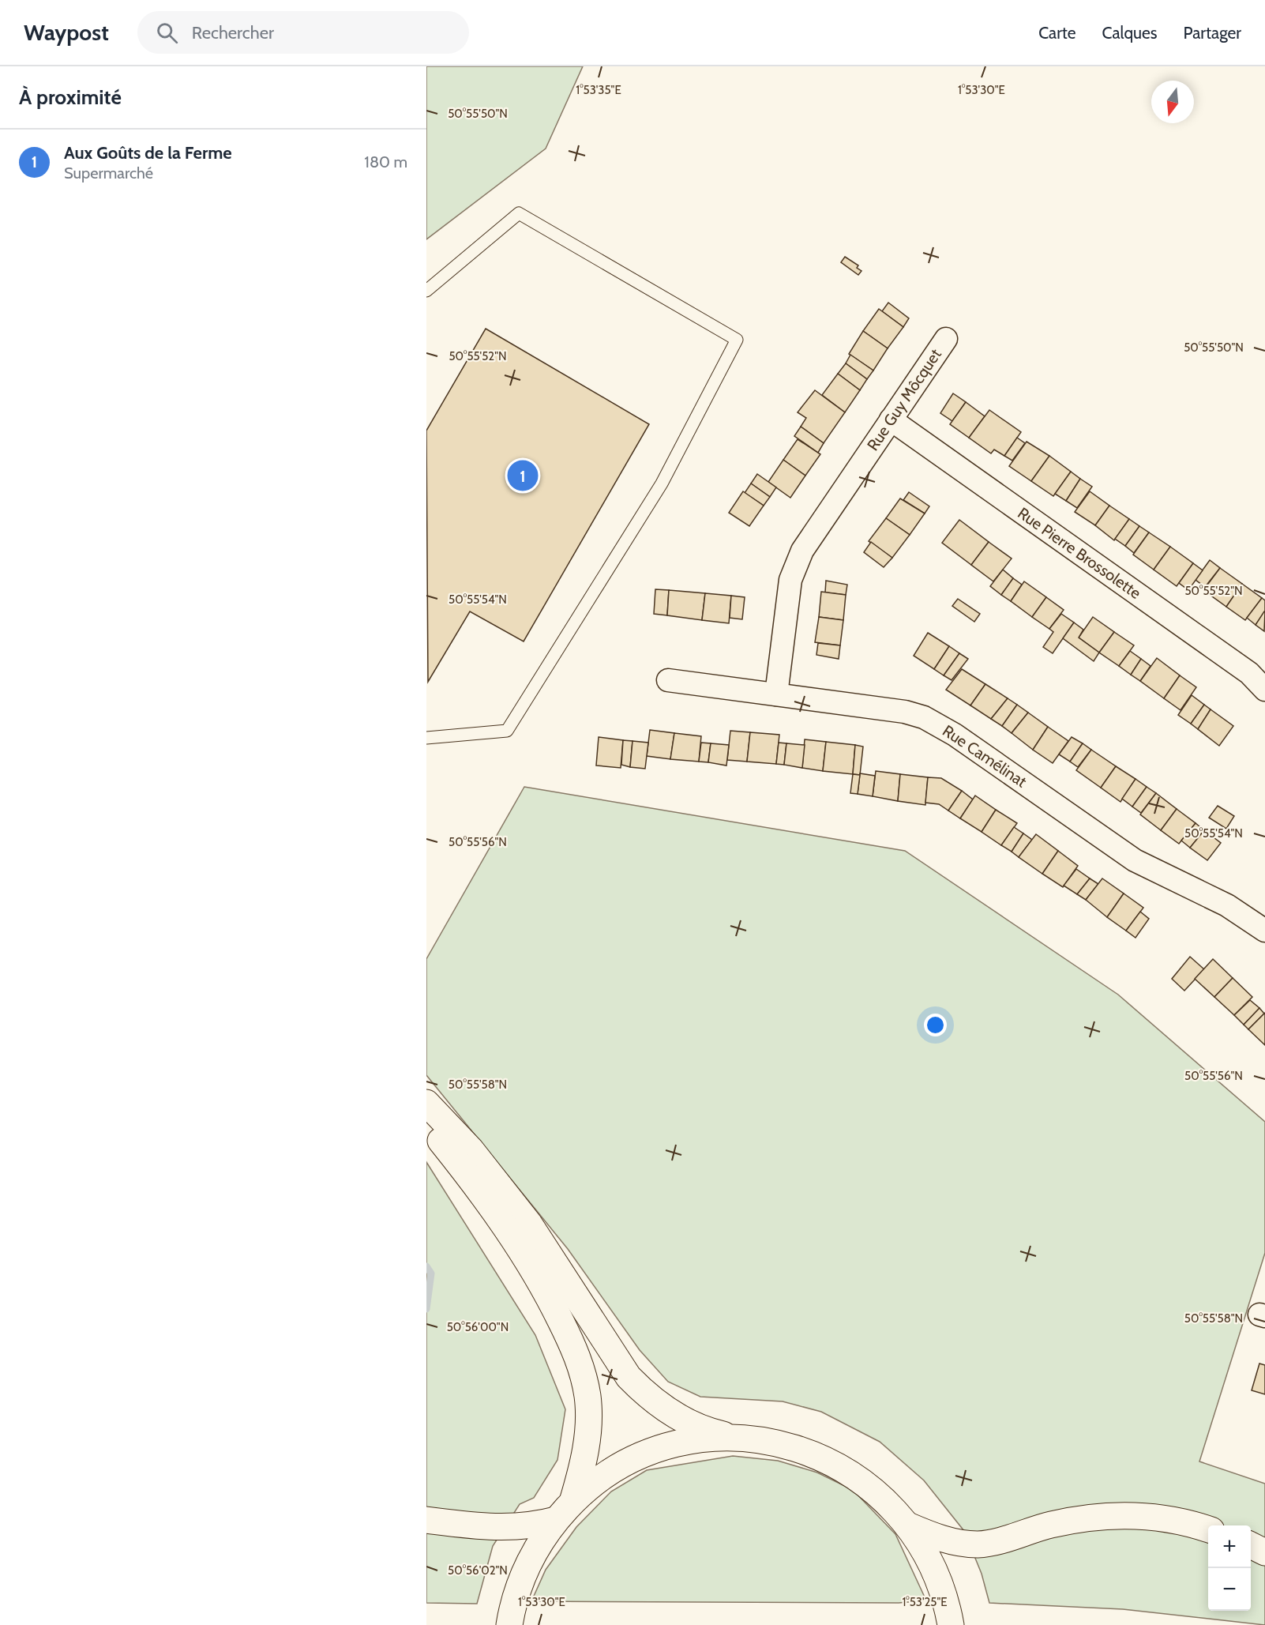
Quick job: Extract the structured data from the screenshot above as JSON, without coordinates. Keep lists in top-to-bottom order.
{
  "streets": {
    "street": ["Rue Guy Môcquet", "Rue Pierre Brossolette", "Rue Camélinat"]
  },
  "crossings": [
    ["Rue Guy Môcquet", "Rue Pierre Brossolette"],
    ["Rue Guy Môcquet", "Rue Camélinat"]
  ],
  "north": "bottom",
  "page": {
    "header": "Waypost",
    "search": "Rechercher",
    "nav": ["Carte", "Calques", "Partager"],
    "heading": "À proximité",
    "list": [
      {
        "mark": "1",
        "name": "Aux Goûts de la Ferme",
        "note": "Supermarché",
        "value": "180 m"
      }
    ],
    "pins": "1",
    "map_buttons": ["+", "−"]
  },
  "coordinates": [
    "1°53'35\"E",
    "1°53'30\"E",
    "50°55'50\"N",
    "50°55'52\"N",
    "50°55'54\"N",
    "50°55'56\"N",
    "50°55'58\"N",
    "50°56'00\"N",
    "50°56'02\"N",
    "1°53'25\"E"
  ]
}
